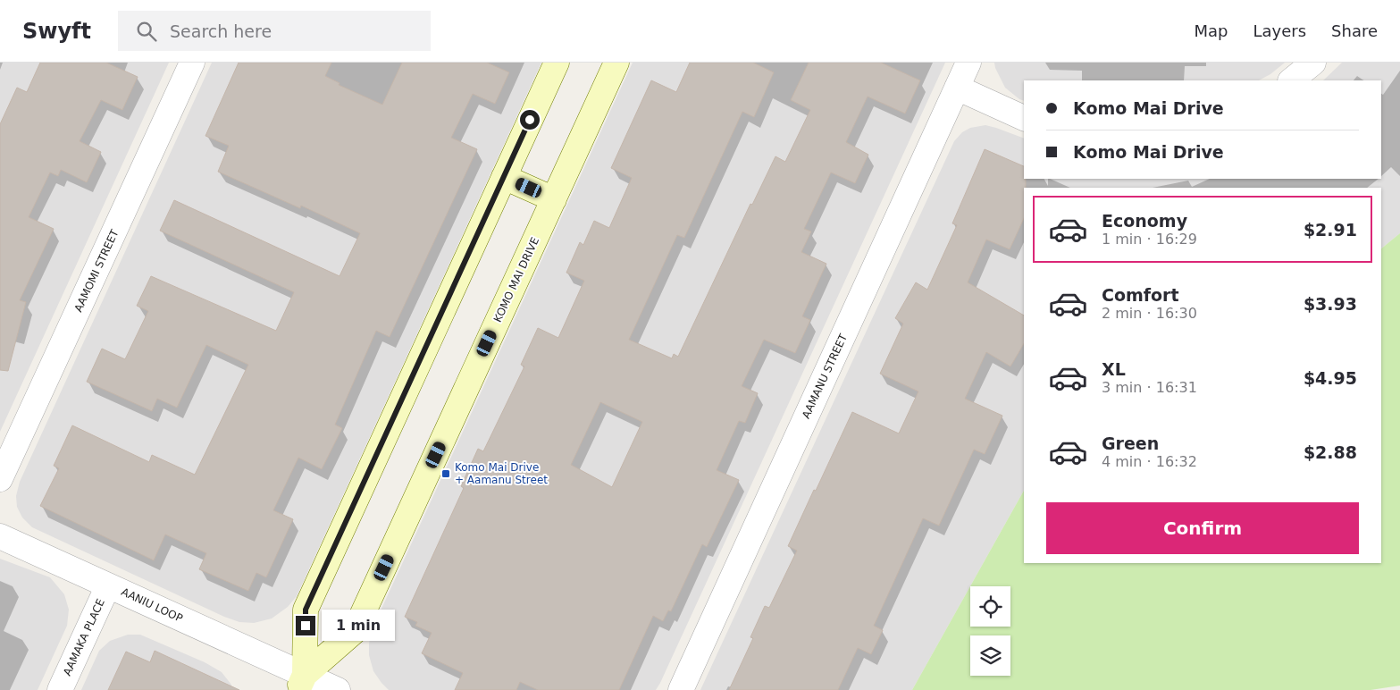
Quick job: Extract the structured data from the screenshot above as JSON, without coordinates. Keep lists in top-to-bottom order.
{
  "streets": {
    "main road": ["KOMO MAI DRIVE"],
    "street": [
      "AAMOMI STREET",
      "AAMANU STREET",
      "AANIU LOOP",
      "AAMAKA PLACE"
    ]
  },
  "crossings": [
    ["KOMO MAI DRIVE", "AANIU LOOP"],
    ["AANIU LOOP", "AAMAKA PLACE"]
  ],
  "places": {
    "transit": ["Komo Mai Drive + Aamanu Street"]
  },
  "page": {
    "header": "Swyft",
    "search": "Search here",
    "nav": ["Map", "Layers", "Share"],
    "banner": ["Komo Mai Drive", "Komo Mai Drive"],
    "list": [
      {
        "name": "Economy",
        "note": "1 min · 16:29",
        "value": "$2.91"
      },
      {
        "name": "Comfort",
        "note": "2 min · 16:30",
        "value": "$3.93"
      },
      {
        "name": "XL",
        "note": "3 min · 16:31",
        "value": "$4.95"
      },
      {
        "name": "Green",
        "note": "4 min · 16:32",
        "value": "$2.88"
      }
    ],
    "buttons": "Confirm",
    "bubble": "1 min"
  }
}
